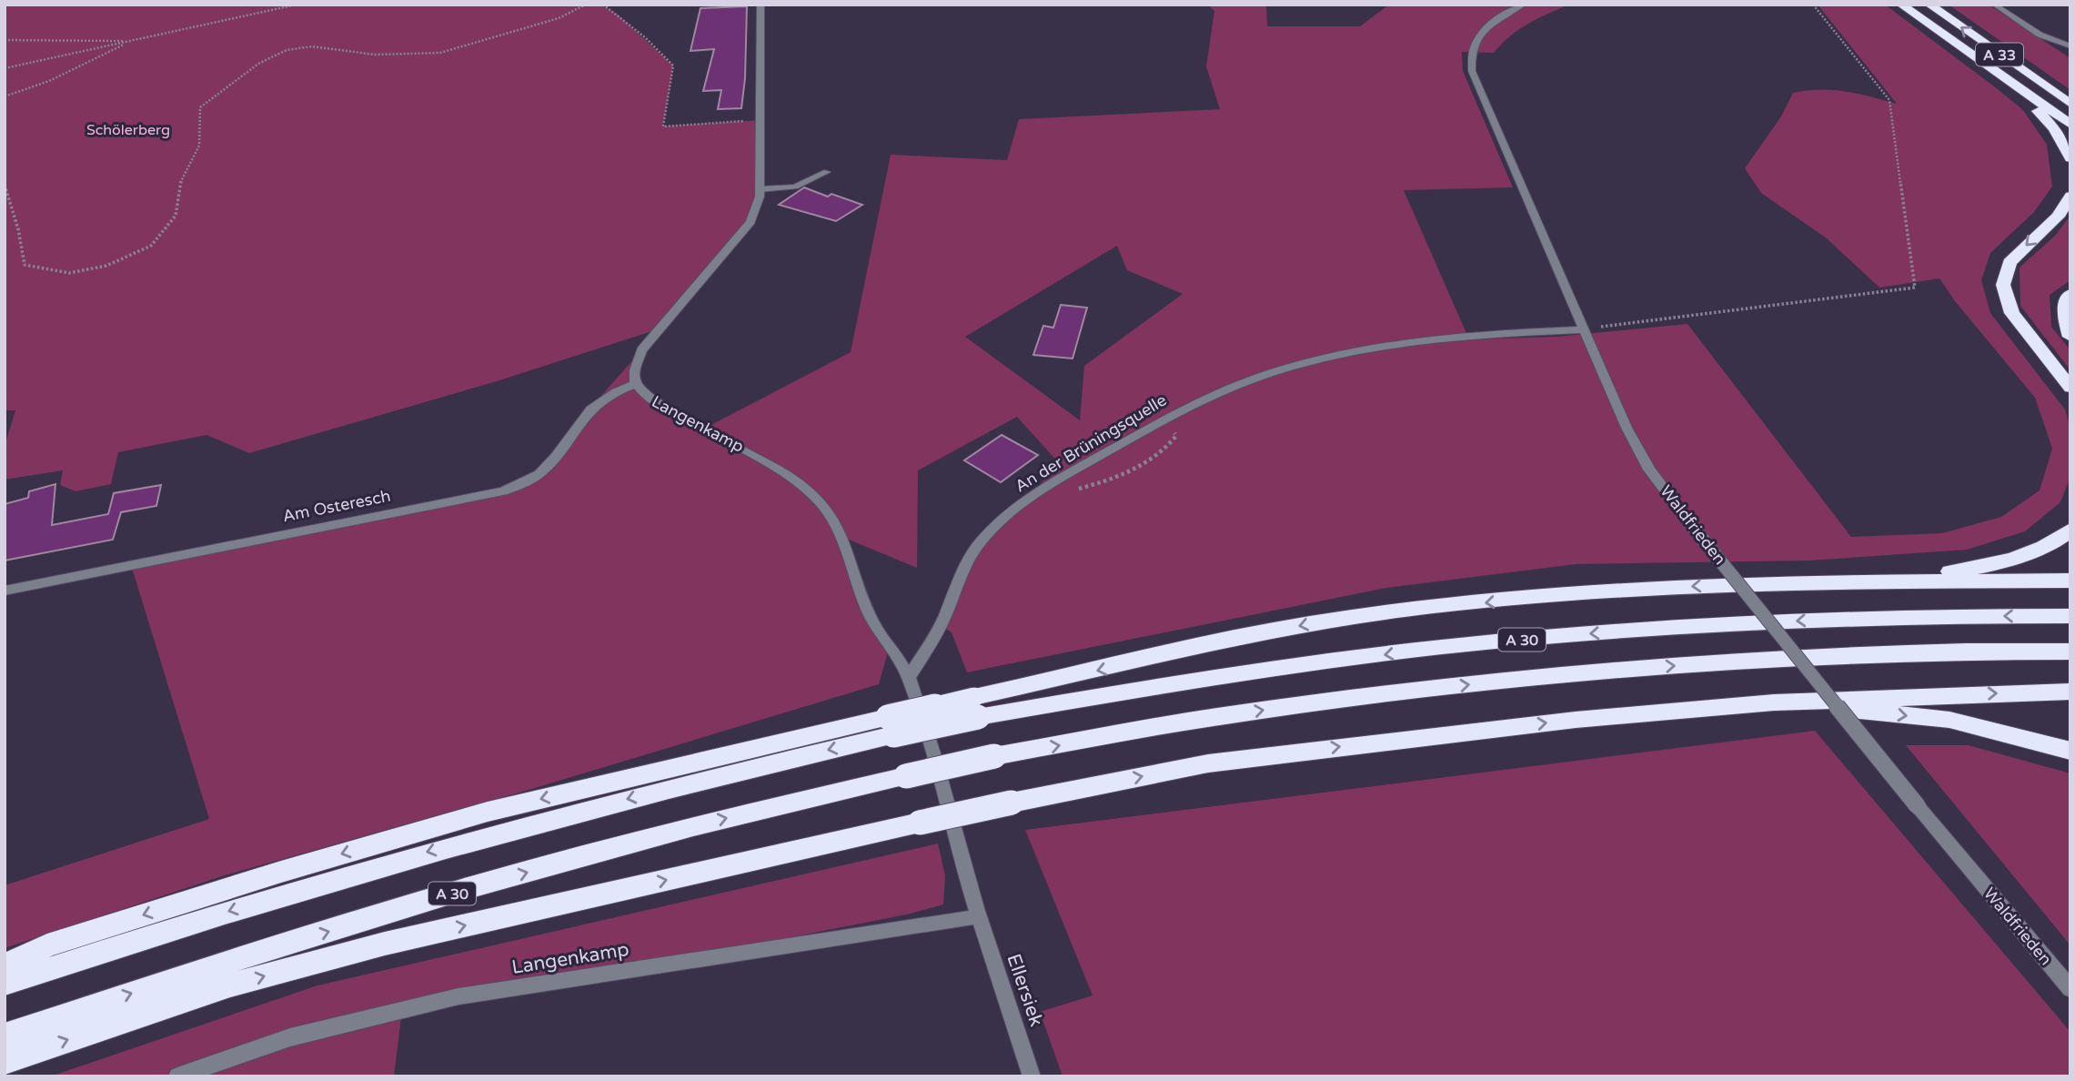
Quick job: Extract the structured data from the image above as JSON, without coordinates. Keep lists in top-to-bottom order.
{
  "streets": {
    "highway": ["A 33", "A 30"],
    "street": [
      "Langenkamp",
      "An der Brüningsquelle",
      "Am Osteresch",
      "Waldfrieden",
      "Ellersiek"
    ]
  },
  "crossings": [
    ["Langenkamp", "An der Brüningsquelle"],
    ["Langenkamp", "Am Osteresch"],
    ["Langenkamp", "Ellersiek"],
    ["An der Brüningsquelle", "Waldfrieden"]
  ],
  "parks": ["Schölerberg"]
}
